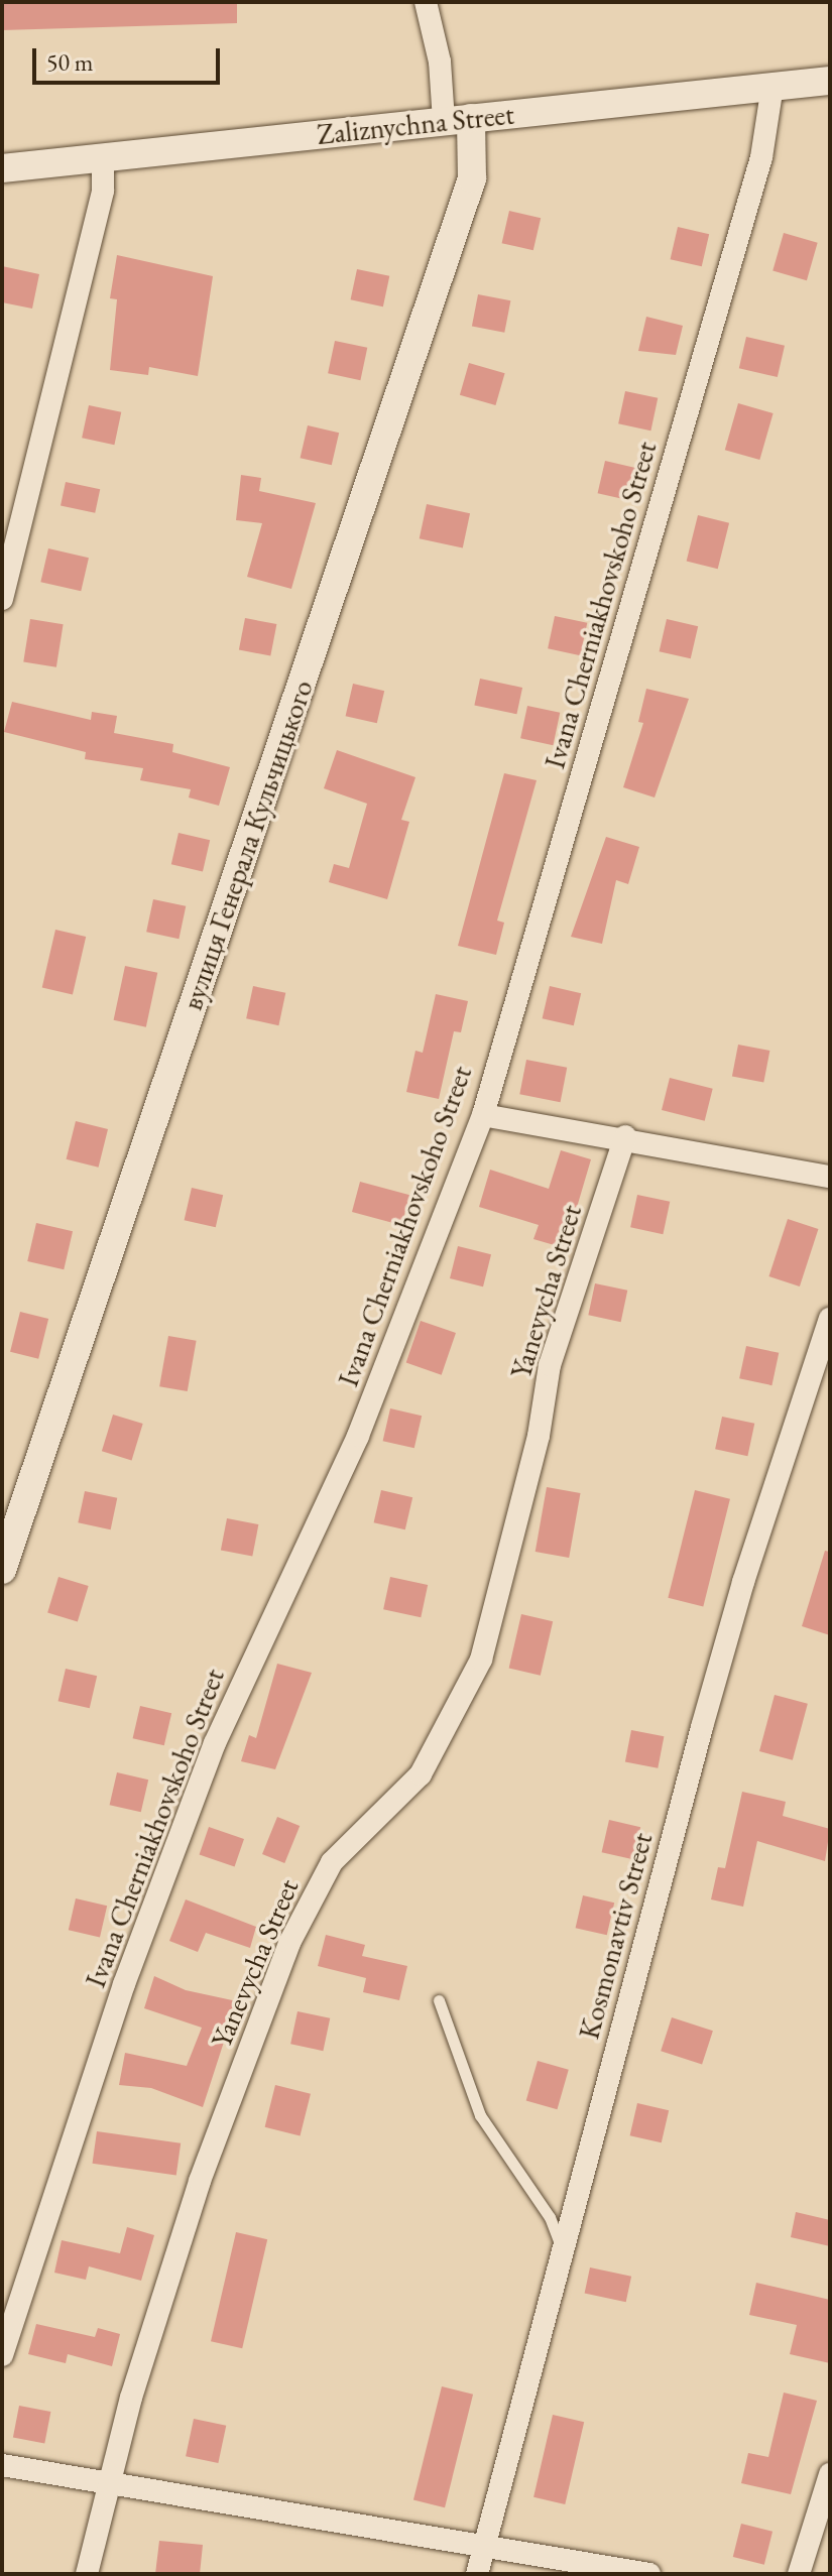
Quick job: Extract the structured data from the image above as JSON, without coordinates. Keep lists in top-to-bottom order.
{
  "streets": {
    "street": [
      "Zaliznychna Street",
      "Ivana Cherniakhovskoho Street",
      "вулиця Генерала Кульчицького",
      "Yanevycha Street",
      "Kosmonavtiv Street"
    ]
  },
  "crossings": [
    ["Zaliznychna Street", "Ivana Cherniakhovskoho Street"],
    ["Zaliznychna Street", "вулиця Генерала Кульчицького"]
  ],
  "scale_bar": "50 m"
}
